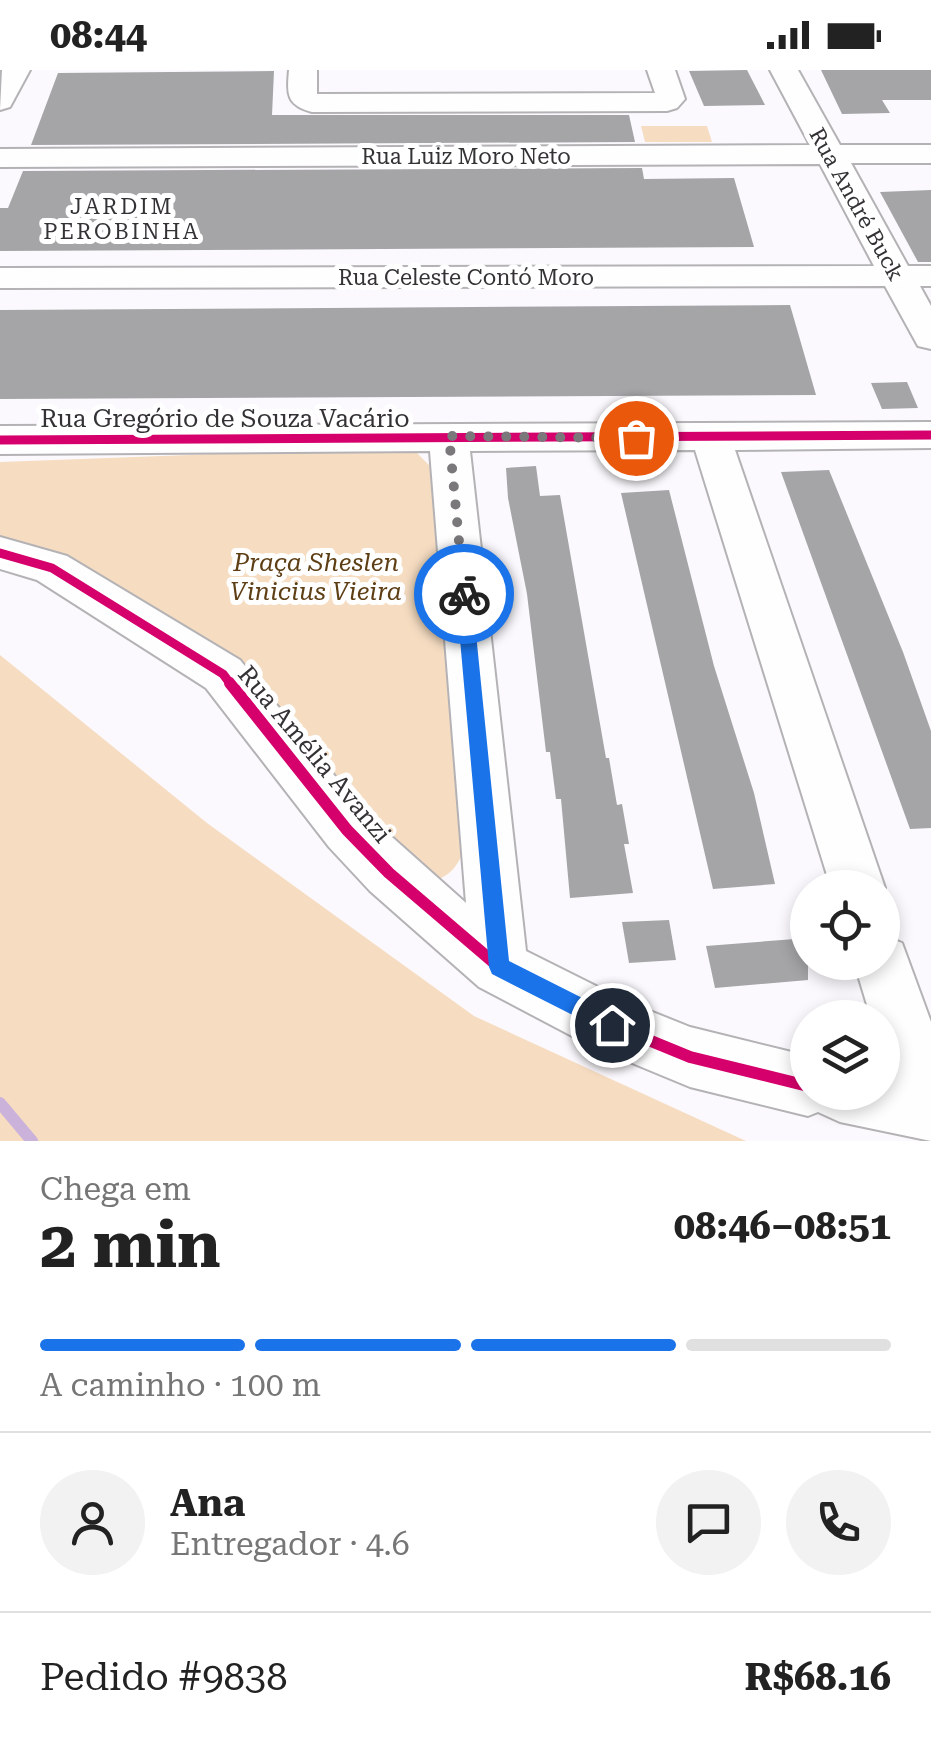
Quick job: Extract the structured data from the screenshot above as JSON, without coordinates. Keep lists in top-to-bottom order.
{
  "streets": {
    "street": [
      "Rua Luiz Moro Neto",
      "Rua André Buck",
      "Rua Celeste Contó Moro",
      "Rua Gregório de Souza Vacário",
      "Rua Amélia Avanzi"
    ]
  },
  "crossings": [
    ["Rua Luiz Moro Neto", "Rua André Buck"],
    ["Rua André Buck", "Rua Celeste Contó Moro"]
  ],
  "districts": ["JARDIM PEROBINHA"],
  "parks": ["Praça Sheslen Vinicius Vieira"],
  "page": {
    "status": "08:44",
    "heading": ["2 min", "Chega em", "08:46–08:51"],
    "panel": [
      "Ana",
      "Entregador · 4.6",
      "Pedido #9838",
      "R$68.16"
    ],
    "bar": "A caminho · 100 m"
  }
}
